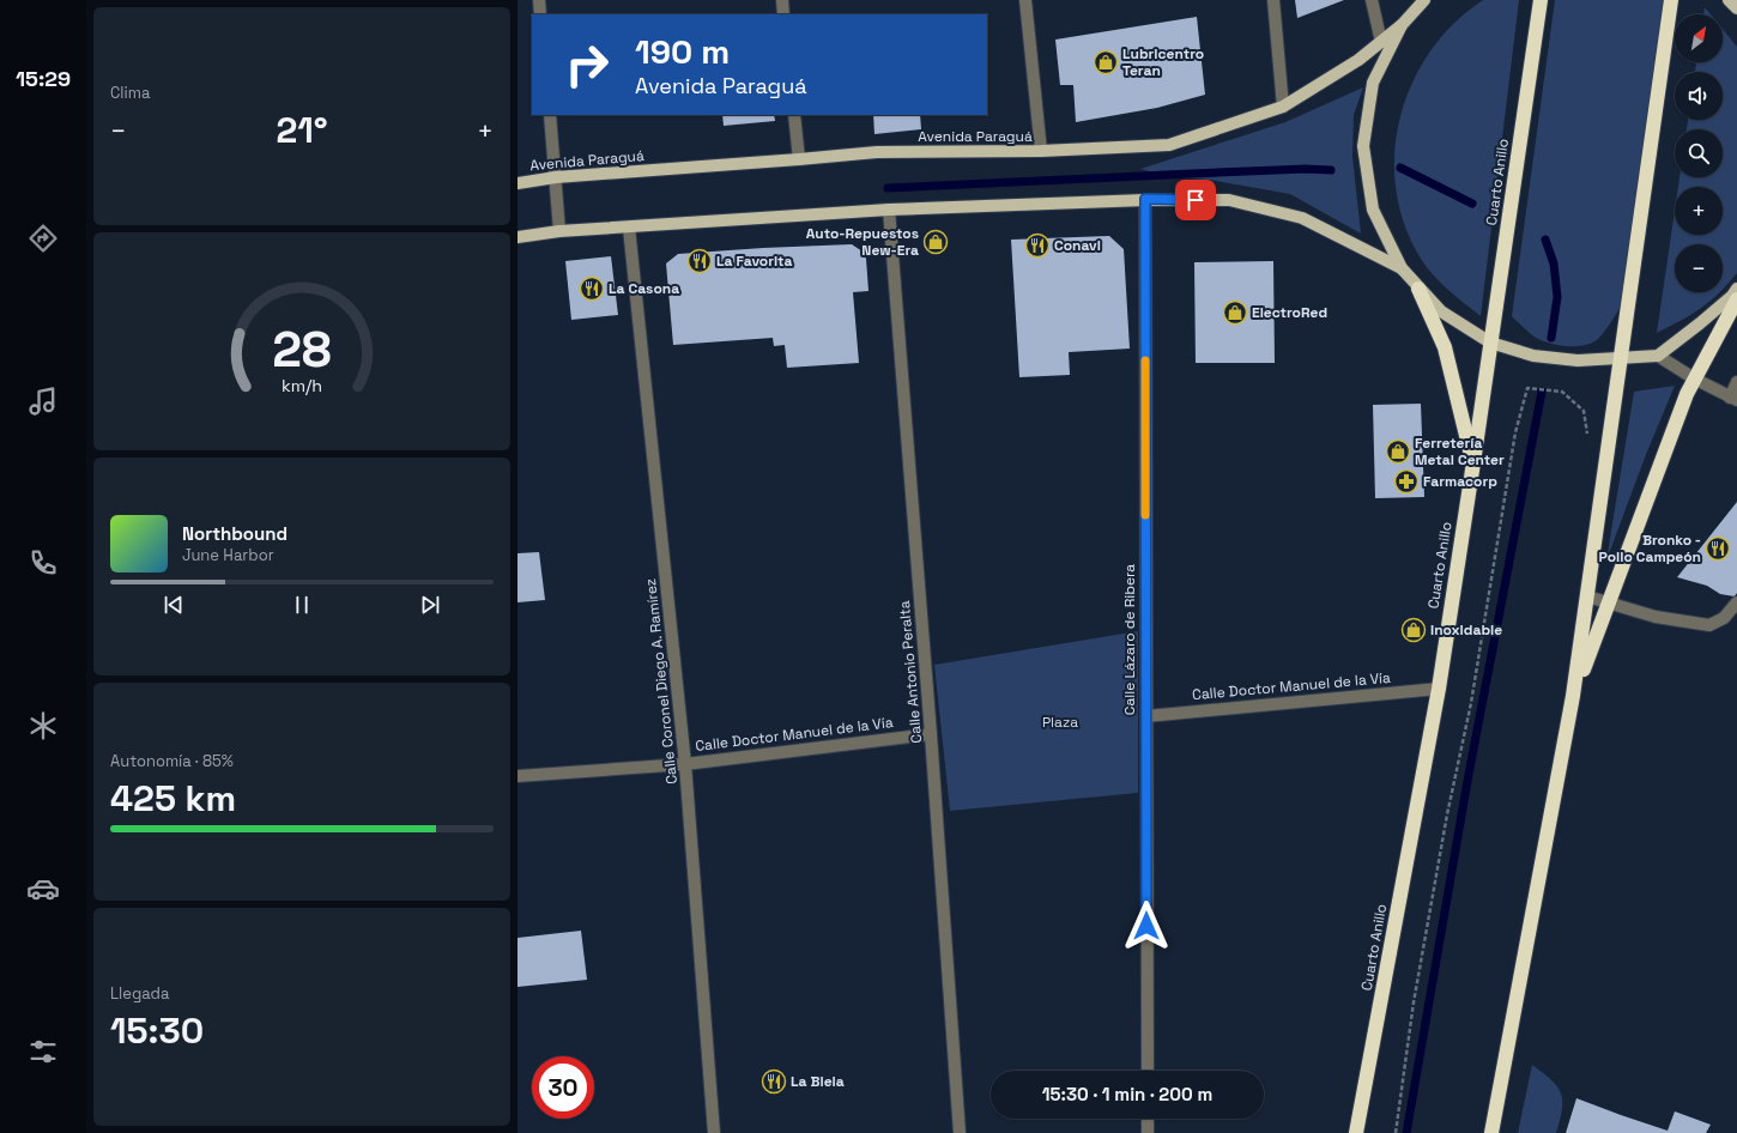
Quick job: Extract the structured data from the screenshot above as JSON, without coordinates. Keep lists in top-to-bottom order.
{
  "streets": {
    "highway": ["Cuarto Anillo"],
    "main road": ["Avenida Paraguá"],
    "street": [
      "Calle Lázaro de Ribera",
      "Calle Antonio Peralta",
      "Calle Coronel Diego A. Ramírez",
      "Calle Doctor Manuel de la Vía"
    ]
  },
  "crossings": [
    ["Cuarto Anillo", "Calle Doctor Manuel de la Vía"],
    ["Calle Lázaro de Ribera", "Calle Doctor Manuel de la Vía"],
    ["Calle Antonio Peralta", "Calle Doctor Manuel de la Vía"],
    ["Calle Coronel Diego A. Ramírez", "Calle Doctor Manuel de la Vía"]
  ],
  "parks": ["Plaza"],
  "places": {
    "shop": [
      "Lubricentro Teran",
      "Auto-Repuestos New-Era",
      "ElectroRed",
      "Ferretería Metal Center",
      "Inoxidable"
    ],
    "restaurant": [
      "Conavi",
      "La Favorita",
      "La Casona",
      "Bronko - Pollo Campeón",
      "La Biela"
    ],
    "pharmacy": ["Farmacorp"]
  },
  "north": "top right",
  "page": {
    "tabs": "15:29",
    "tile": [
      "Clima",
      ["Autonomía · 85%", "425 km"],
      ["Llegada", "15:30"]
    ],
    "map_buttons": ["+", "−"],
    "turn": ["190 m", "Avenida Paraguá"],
    "heat": ["−", "21°", "+"],
    "song": ["Northbound", "June Harbor"],
    "limit": "30",
    "trip": "15:30 · 1 min · 200 m",
    "gauge": ["28", "km/h"]
  }
}
